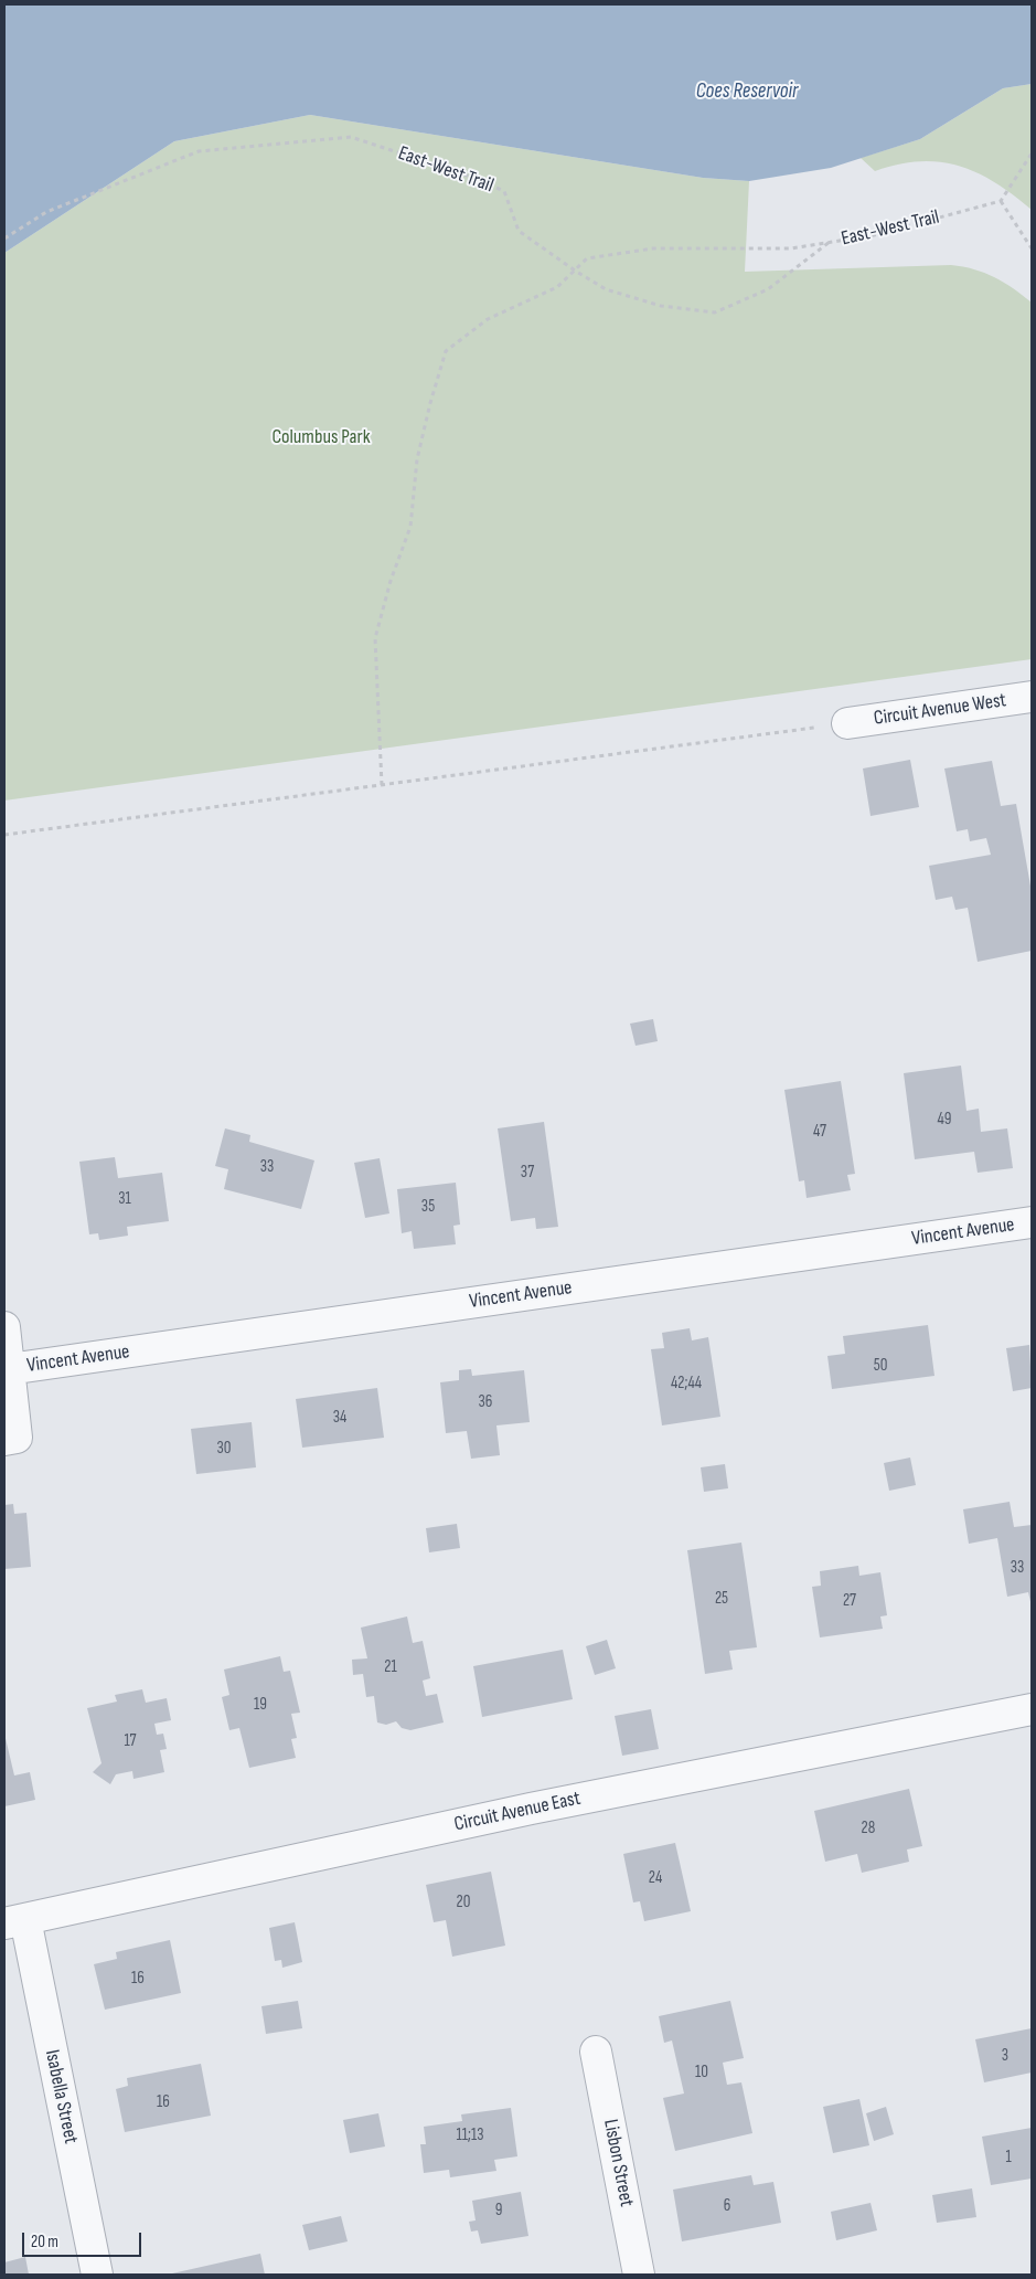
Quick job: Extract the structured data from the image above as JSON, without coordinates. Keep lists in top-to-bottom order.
{
  "streets": {
    "street": [
      "Circuit Avenue West",
      "Vincent Avenue",
      "Circuit Avenue East",
      "Isabella Street",
      "Lisbon Street"
    ],
    "path": ["East-West Trail"]
  },
  "crossings": [
    ["Circuit Avenue East", "Isabella Street"]
  ],
  "water": ["Coes Reservoir"],
  "parks": ["Columbus Park"],
  "house_numbers": [
    "49",
    "47",
    "33",
    "37",
    "31",
    "35",
    "50",
    "42;44",
    "36",
    "34",
    "30",
    "33",
    "25",
    "27",
    "21",
    "19",
    "17",
    "28",
    "24",
    "20",
    "16",
    "3",
    "10",
    "16",
    "11;13",
    "1",
    "6",
    "9"
  ],
  "scale_bar": "20 m"
}
